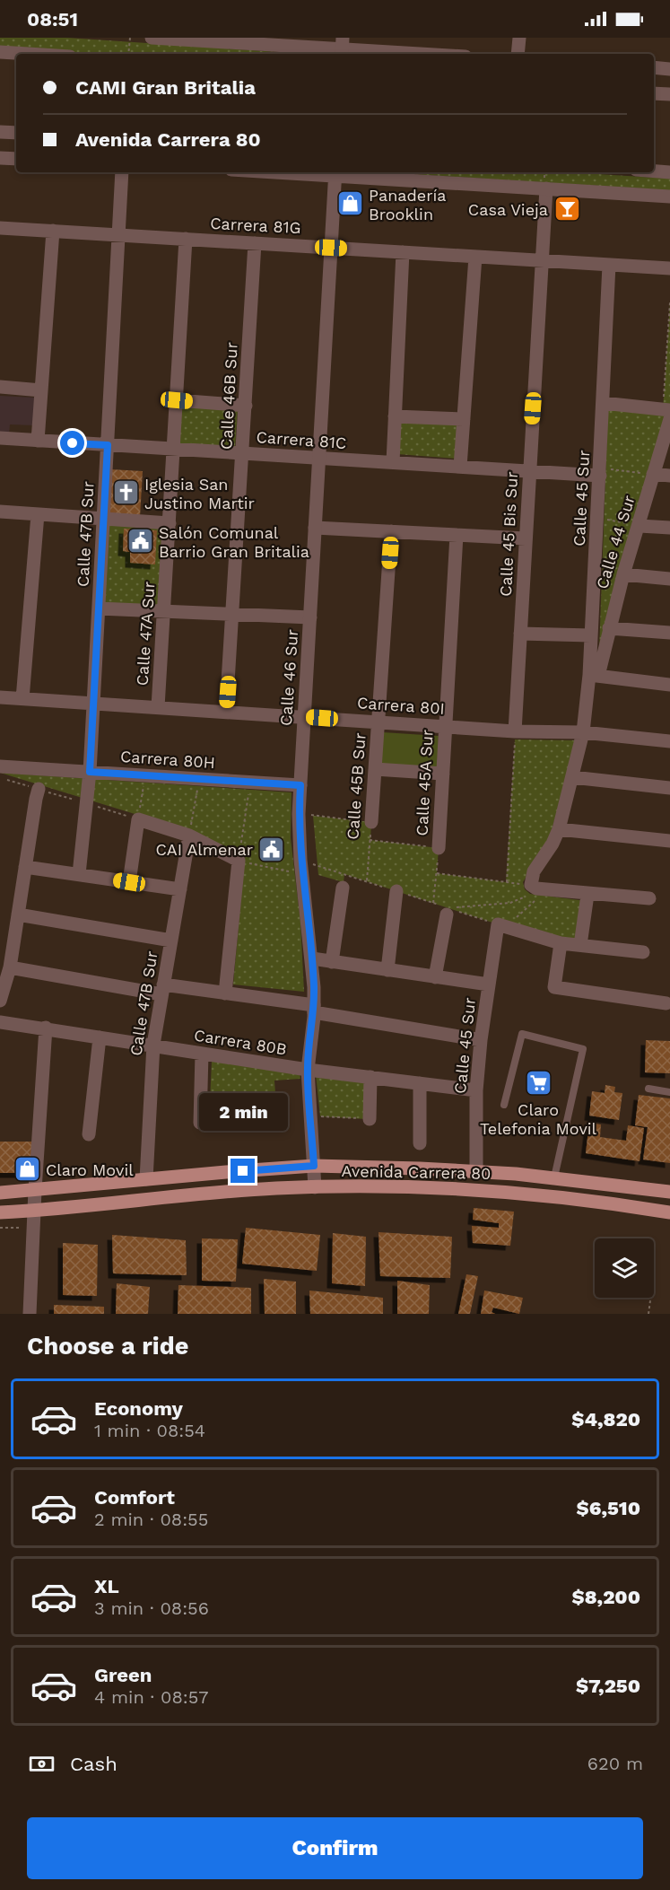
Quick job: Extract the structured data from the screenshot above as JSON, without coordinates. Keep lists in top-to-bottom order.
{
  "streets": {
    "main road": ["Avenida Carrera 80"],
    "street": [
      "Carrera 81G",
      "Calle 46B Sur",
      "Carrera 81C",
      "Calle 45 Sur",
      "Calle 47B Sur",
      "Calle 45 Bis Sur",
      "Calle 44 Sur",
      "Calle 47A Sur",
      "Calle 46 Sur",
      "Carrera 80I",
      "Carrera 80H",
      "Calle 45A Sur",
      "Calle 45B Sur",
      "Carrera 80B"
    ]
  },
  "crossings": [
    ["Carrera 81G", "Calle 46B Sur"],
    ["Carrera 81G", "Calle 45 Sur"],
    ["Carrera 81G", "Calle 47B Sur"],
    ["Carrera 81G", "Calle 45 Bis Sur"],
    ["Carrera 81G", "Calle 47A Sur"],
    ["Carrera 81G", "Calle 46 Sur"],
    ["Calle 46B Sur", "Carrera 81C"],
    ["Calle 46B Sur", "Carrera 80I"],
    ["Carrera 81C", "Calle 45 Sur"],
    ["Carrera 81C", "Calle 47B Sur"],
    ["Carrera 81C", "Calle 45 Bis Sur"],
    ["Carrera 81C", "Calle 47A Sur"],
    ["Carrera 81C", "Calle 46 Sur"],
    ["Calle 45 Sur", "Calle 44 Sur"],
    ["Calle 45 Sur", "Carrera 80I"],
    ["Calle 45 Sur", "Carrera 80B"],
    ["Calle 45 Sur", "Avenida Carrera 80"],
    ["Calle 47B Sur", "Carrera 80I"],
    ["Calle 47B Sur", "Carrera 80H"],
    ["Calle 47B Sur", "Carrera 80B"],
    ["Calle 47B Sur", "Avenida Carrera 80"],
    ["Calle 45 Bis Sur", "Carrera 80I"],
    ["Calle 47A Sur", "Carrera 80I"],
    ["Calle 46 Sur", "Carrera 80I"],
    ["Calle 46 Sur", "Carrera 80H"],
    ["Calle 46 Sur", "Carrera 80B"],
    ["Calle 46 Sur", "Avenida Carrera 80"],
    ["Carrera 80I", "Calle 45A Sur"],
    ["Carrera 80I", "Calle 45B Sur"]
  ],
  "places": {
    "shop": ["Panadería Brooklin", "Claro Movil"],
    "bar": ["Casa Vieja"],
    "church": ["Iglesia San Justino Martir"],
    "public building": ["Salón Comunal Barrio Gran Britalia", "CAI Almenar"],
    "supermarket": ["Claro Telefonia Movil"]
  },
  "page": {
    "status": "08:51",
    "banner": ["CAMI Gran Britalia", "Avenida Carrera 80"],
    "bubble": "2 min",
    "heading": "Choose a ride",
    "list": [
      {
        "name": "Economy",
        "note": "1 min · 08:54",
        "value": "$4,820"
      },
      {
        "name": "Comfort",
        "note": "2 min · 08:55",
        "value": "$6,510"
      },
      {
        "name": "XL",
        "note": "3 min · 08:56",
        "value": "$8,200"
      },
      {
        "name": "Green",
        "note": "4 min · 08:57",
        "value": "$7,250"
      }
    ],
    "pay": ["Cash", "620 m"],
    "buttons": "Confirm"
  }
}
